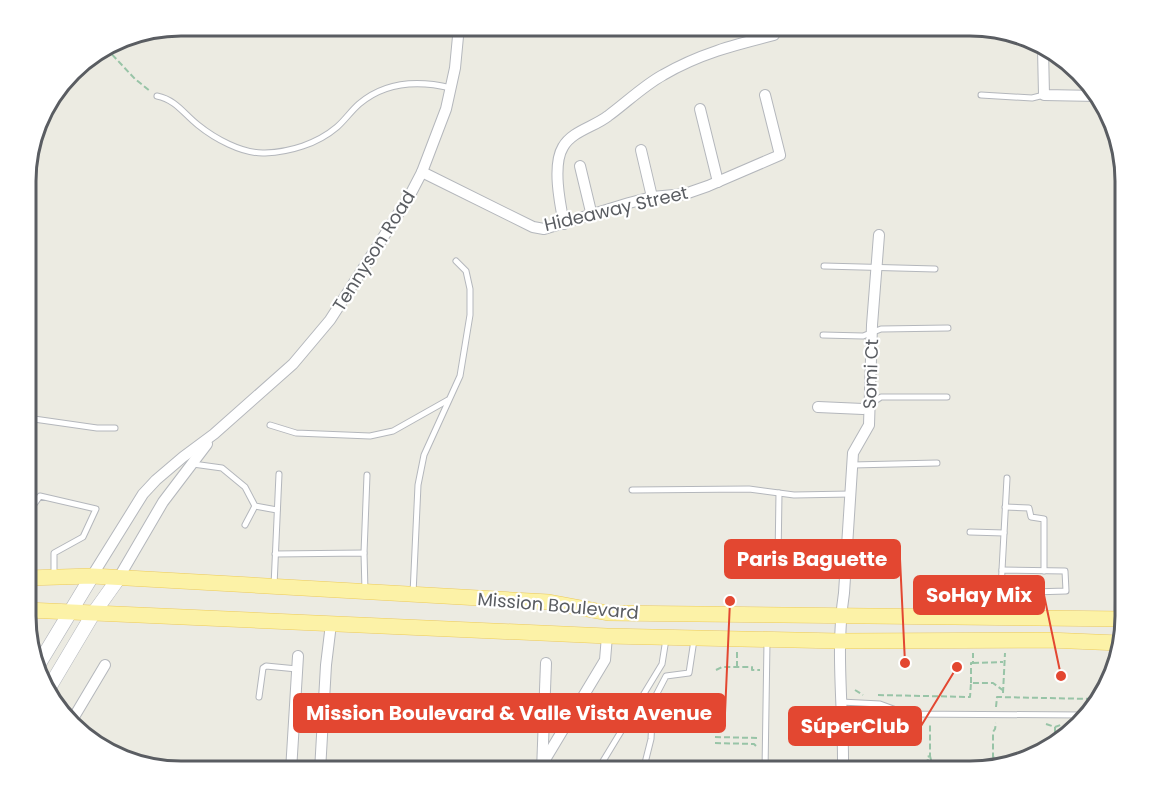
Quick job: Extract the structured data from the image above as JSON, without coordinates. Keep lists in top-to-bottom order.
{
  "streets": {
    "main road": ["Tennyson Road", "Mission Boulevard"],
    "street": ["Hideaway Street", "Somi Ct"]
  },
  "crossings": [
    ["Hideaway Street", "Tennyson Road"],
    ["Tennyson Road", "Mission Boulevard"],
    ["Somi Ct", "Mission Boulevard"]
  ],
  "places": [
    "Mission Boulevard & Valle Vista Avenue",
    "Paris Baguette",
    "SúperClub",
    "SoHay Mix"
  ]
}
